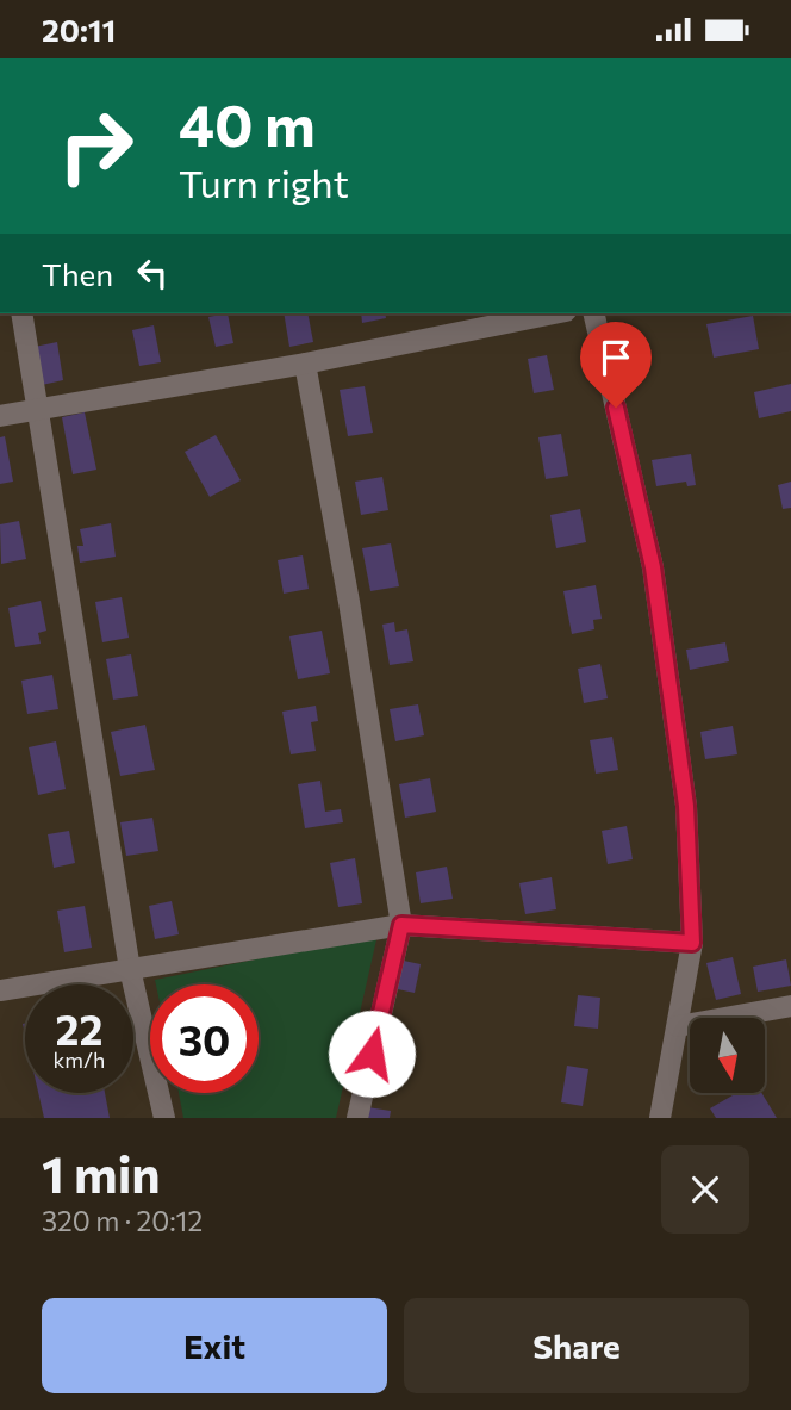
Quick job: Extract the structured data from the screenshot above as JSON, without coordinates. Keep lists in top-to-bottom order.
{
  "north": "bottom",
  "page": {
    "status": "20:11",
    "turn": ["40 m", "Turn right"],
    "then": "Then",
    "speed": "22 km/h",
    "limit": "30",
    "heading": ["1 min", "320 m · 20:12"],
    "buttons": ["Exit", "Share"]
  }
}
